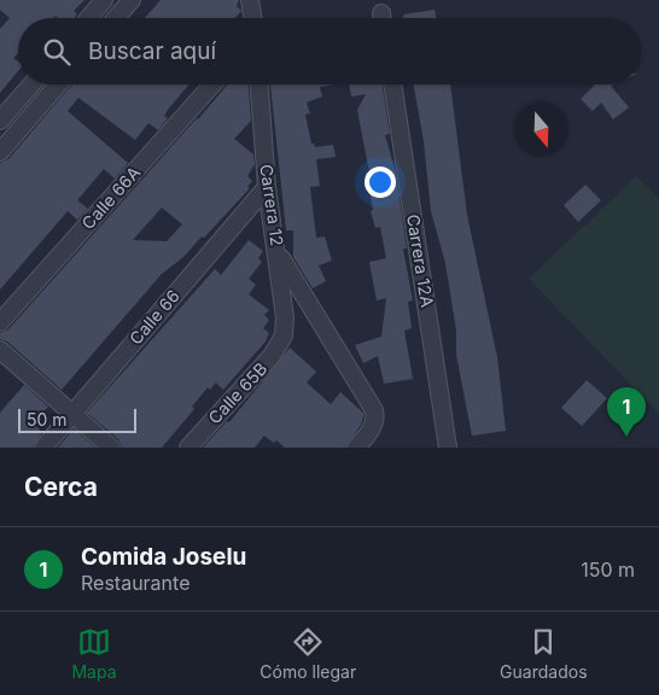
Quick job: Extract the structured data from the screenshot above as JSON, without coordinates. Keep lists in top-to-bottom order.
{
  "streets": {
    "street": [
      "Calle 66A",
      "Carrera 12",
      "Carrera 12A",
      "Calle 66",
      "Calle 65B"
    ]
  },
  "crossings": [
    ["Carrera 12", "Calle 66"],
    ["Carrera 12", "Calle 65B"]
  ],
  "scale_bar": "50 m",
  "north": "bottom",
  "page": {
    "search": "Buscar aquí",
    "pins": "1",
    "scale": "50 m",
    "heading": "Cerca",
    "list": [
      {
        "mark": "1",
        "name": "Comida Joselu",
        "note": "Restaurante",
        "value": "150 m"
      }
    ],
    "nav": ["Mapa", "Cómo llegar", "Guardados"]
  }
}
